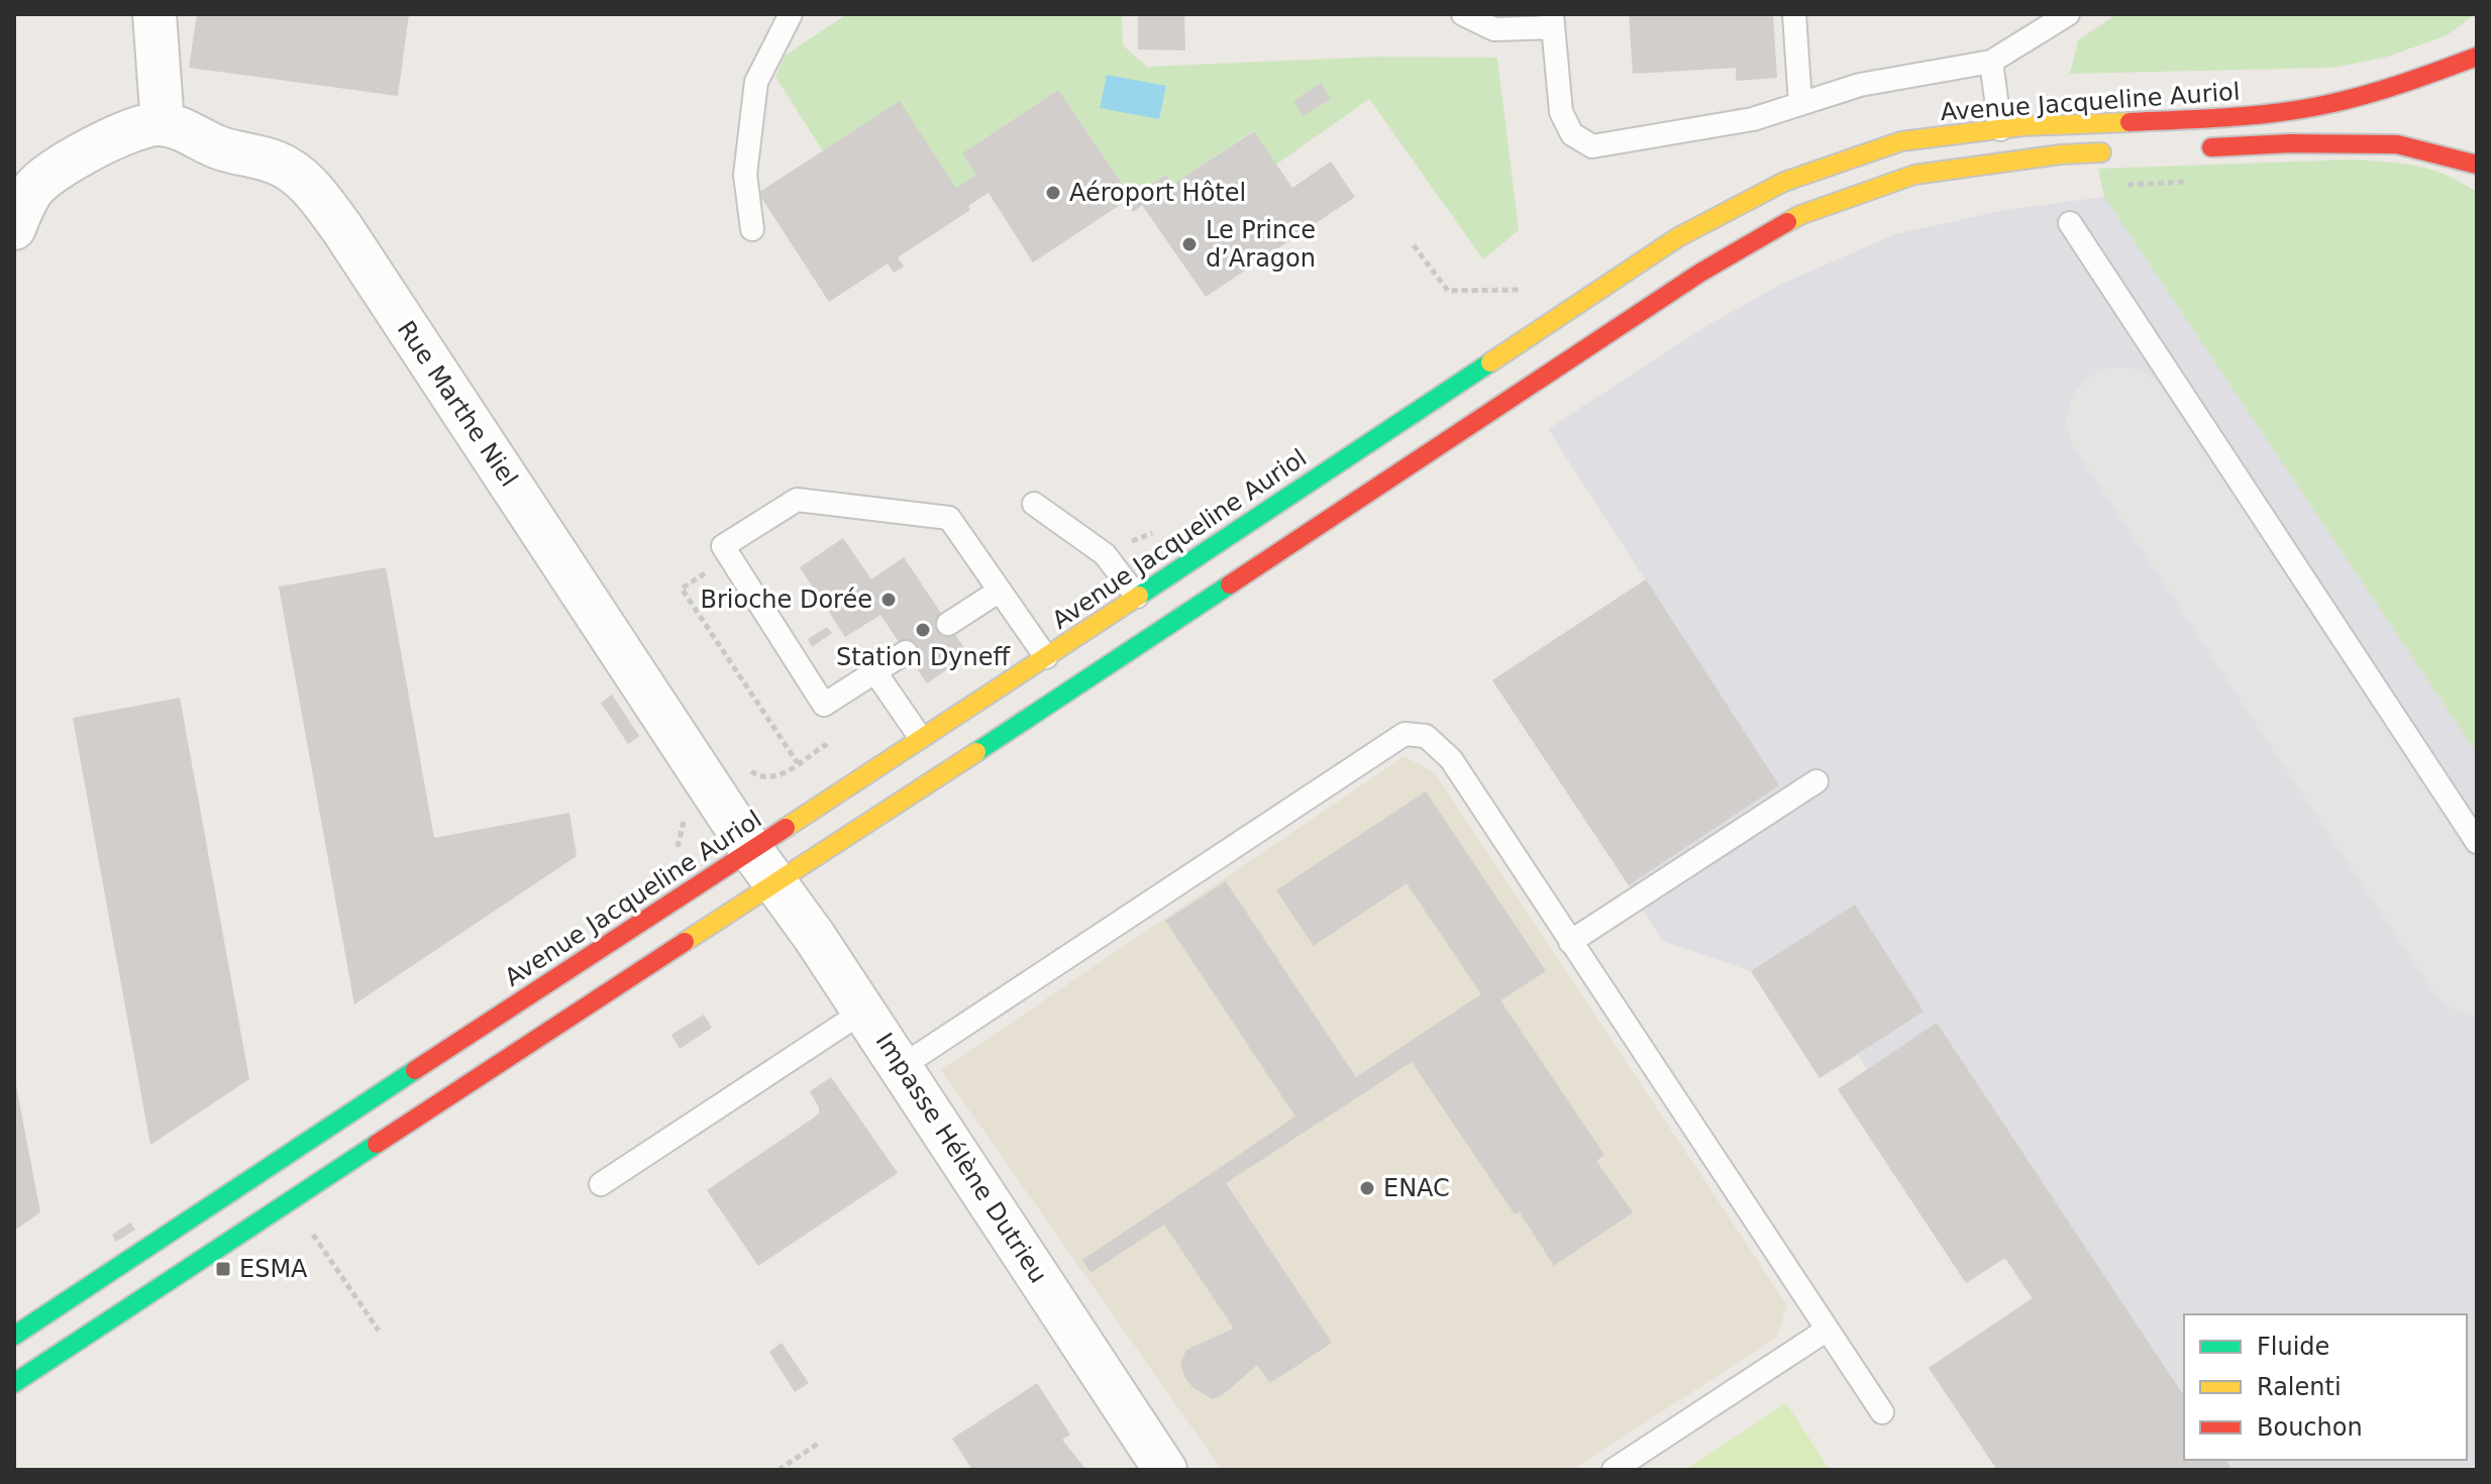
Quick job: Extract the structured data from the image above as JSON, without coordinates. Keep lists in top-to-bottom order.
{
  "streets": {
    "main road": ["Avenue Jacqueline Auriol"],
    "street": ["Rue Marthe Niel", "Impasse Hélène Dutrieu"]
  },
  "crossings": [
    ["Avenue Jacqueline Auriol", "Rue Marthe Niel"],
    ["Avenue Jacqueline Auriol", "Impasse Hélène Dutrieu"],
    ["Rue Marthe Niel", "Impasse Hélène Dutrieu"]
  ],
  "places": {
    "other": [
      "Aéroport Hôtel",
      "Le Prince d’Aragon",
      "Brioche Dorée",
      "Station Dyneff",
      "ENAC"
    ],
    "transit": ["ESMA"]
  },
  "legend": ["Fluide", "Ralenti", "Bouchon"]
}
